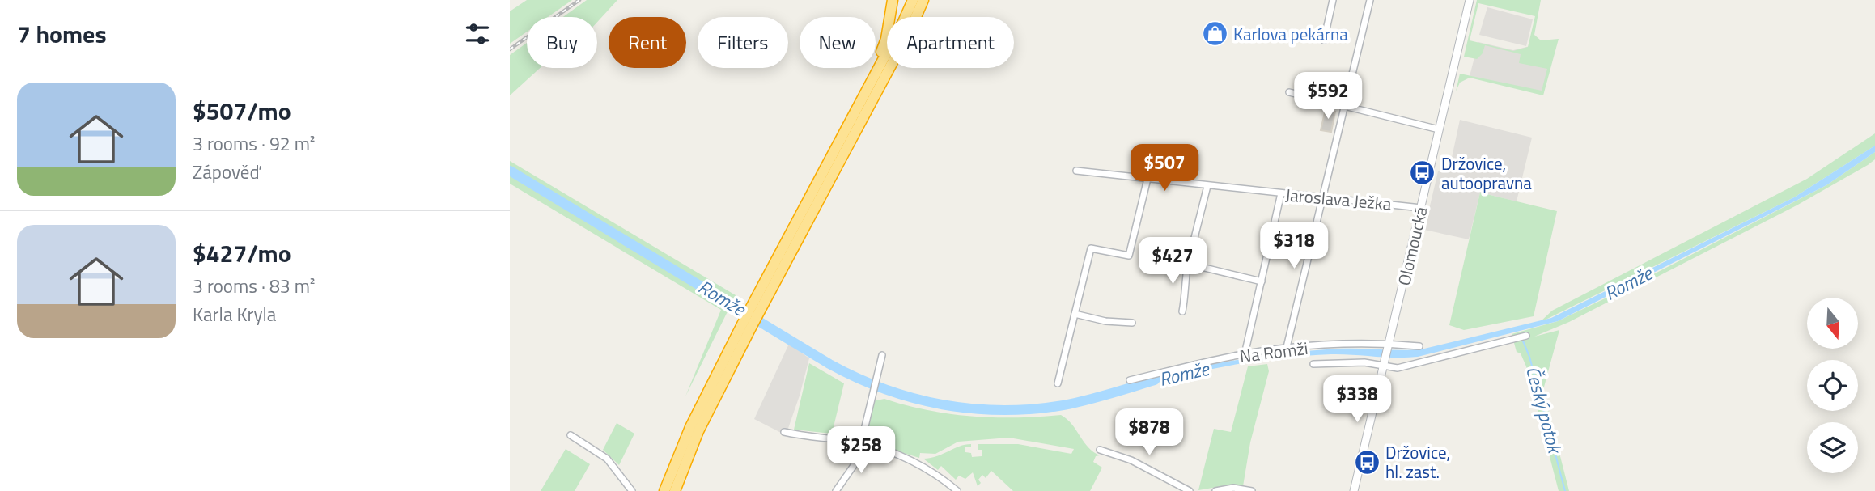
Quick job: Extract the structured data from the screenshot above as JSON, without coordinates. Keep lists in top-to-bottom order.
{
  "streets": {
    "street": ["Jaroslava Ježka", "Olomoucká", "Na Romži"]
  },
  "crossings": [
    ["Jaroslava Ježka", "Olomoucká"],
    ["Olomoucká", "Na Romži"]
  ],
  "water": ["Romže", "Český potok"],
  "places": {
    "shop": ["Karlova pekárna"],
    "bus stop": ["Držovice, autoopravna", "Držovice, hl. zast."]
  },
  "north": "bottom",
  "page": {
    "heading": "7 homes",
    "chip": [
      "Buy",
      "Rent",
      "Filters",
      "New",
      "Apartment"
    ],
    "list": [
      {
        "name": "$507/mo",
        "note": "3 rooms · 92 m² · Zápověď"
      },
      {
        "name": "$427/mo",
        "note": "3 rooms · 83 m² · Karla Kryla"
      }
    ],
    "price": [
      "$592",
      "$507",
      "$318",
      "$427",
      "$338",
      "$878",
      "$258"
    ]
  }
}
